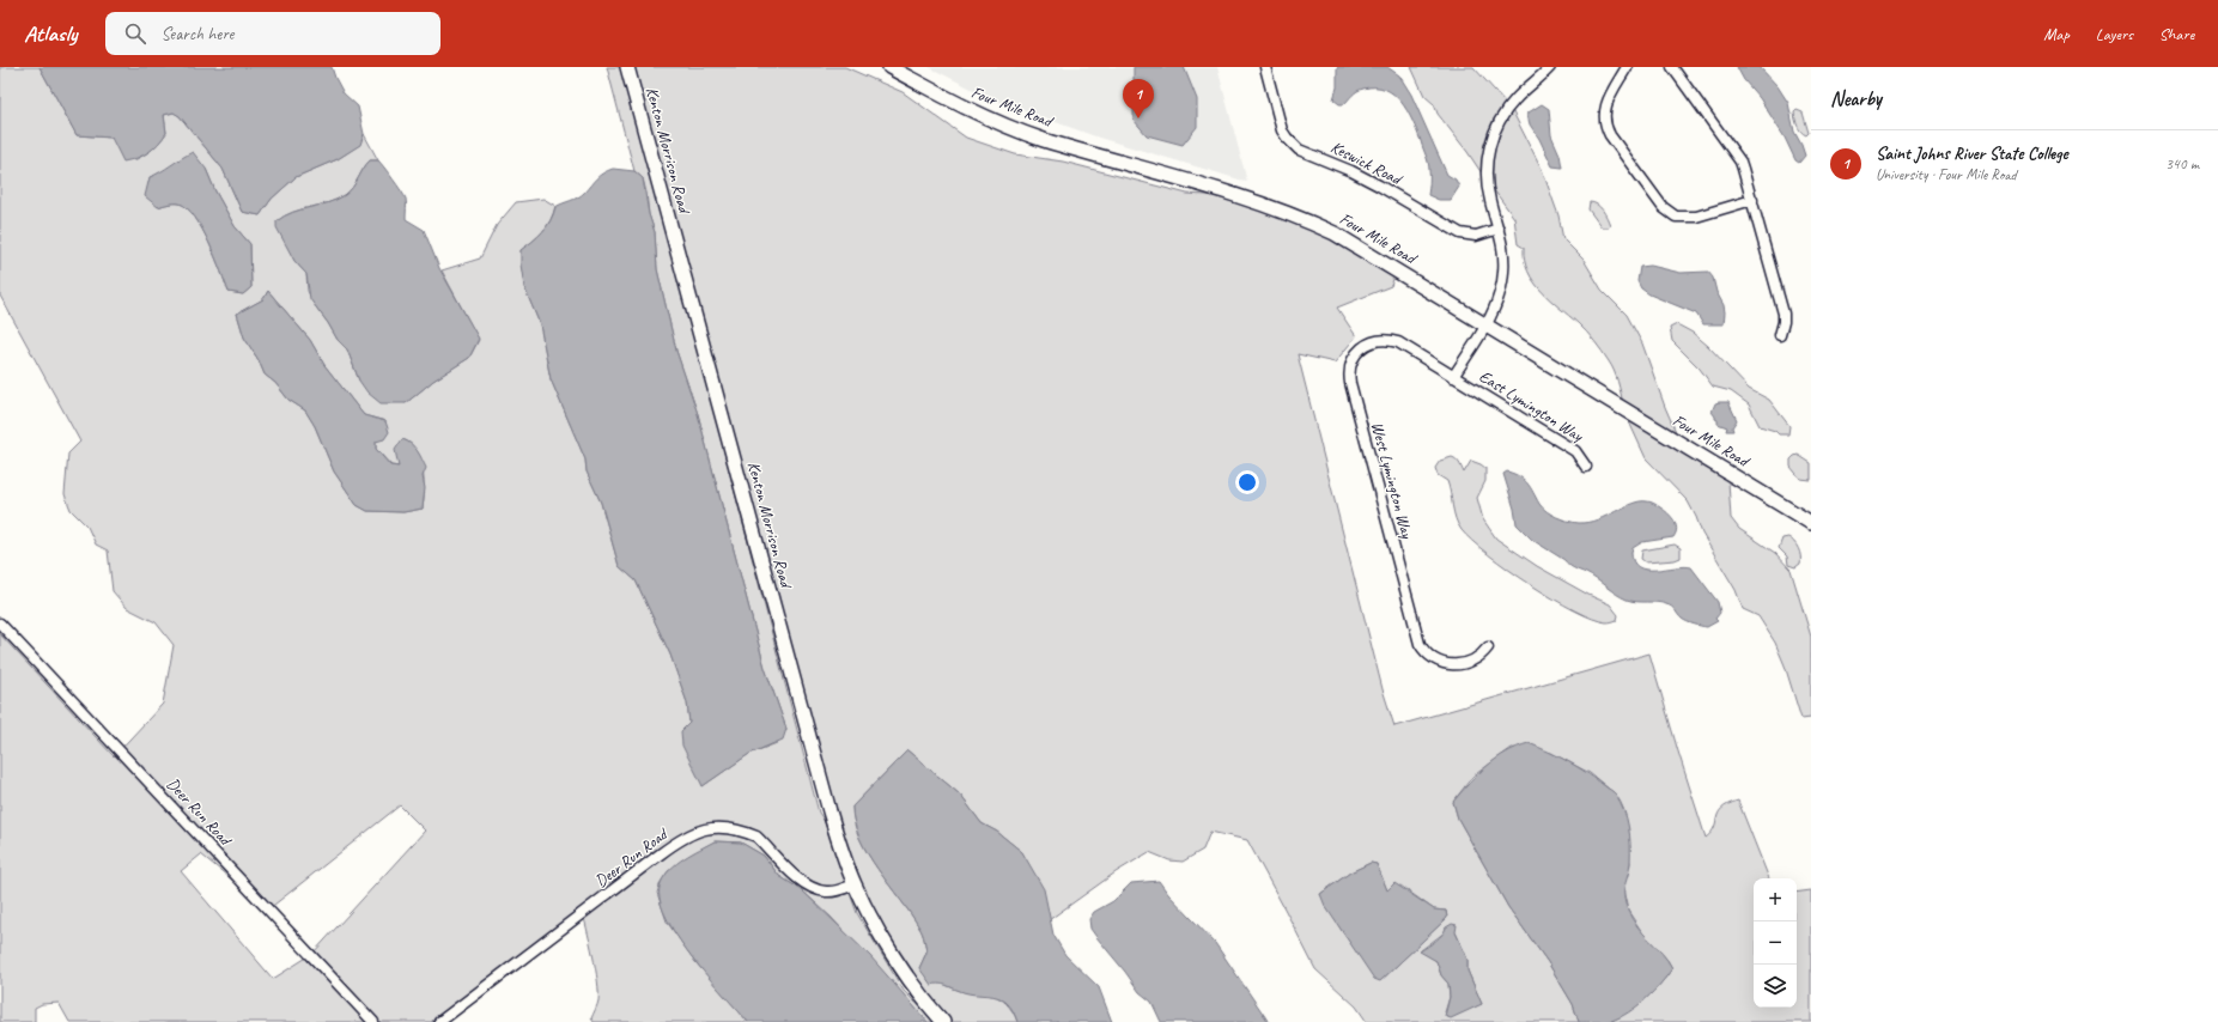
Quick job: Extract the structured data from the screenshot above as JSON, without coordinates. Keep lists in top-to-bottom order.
{
  "streets": {
    "main road": ["Four Mile Road", "Kenton Morrison Road"],
    "street": [
      "Keswick Road",
      "East Lymington Way",
      "West Lymington Way",
      "Deer Run Road"
    ]
  },
  "crossings": [
    ["Kenton Morrison Road", "Deer Run Road"],
    ["East Lymington Way", "West Lymington Way"]
  ],
  "page": {
    "header": "Atlasly",
    "search": "Search here",
    "nav": ["Map", "Layers", "Share"],
    "heading": "Nearby",
    "pins": "1",
    "list": [
      {
        "mark": "1",
        "name": "Saint Johns River State College",
        "note": "University · Four Mile Road",
        "value": "340 m"
      }
    ],
    "map_buttons": ["+", "−"]
  }
}
